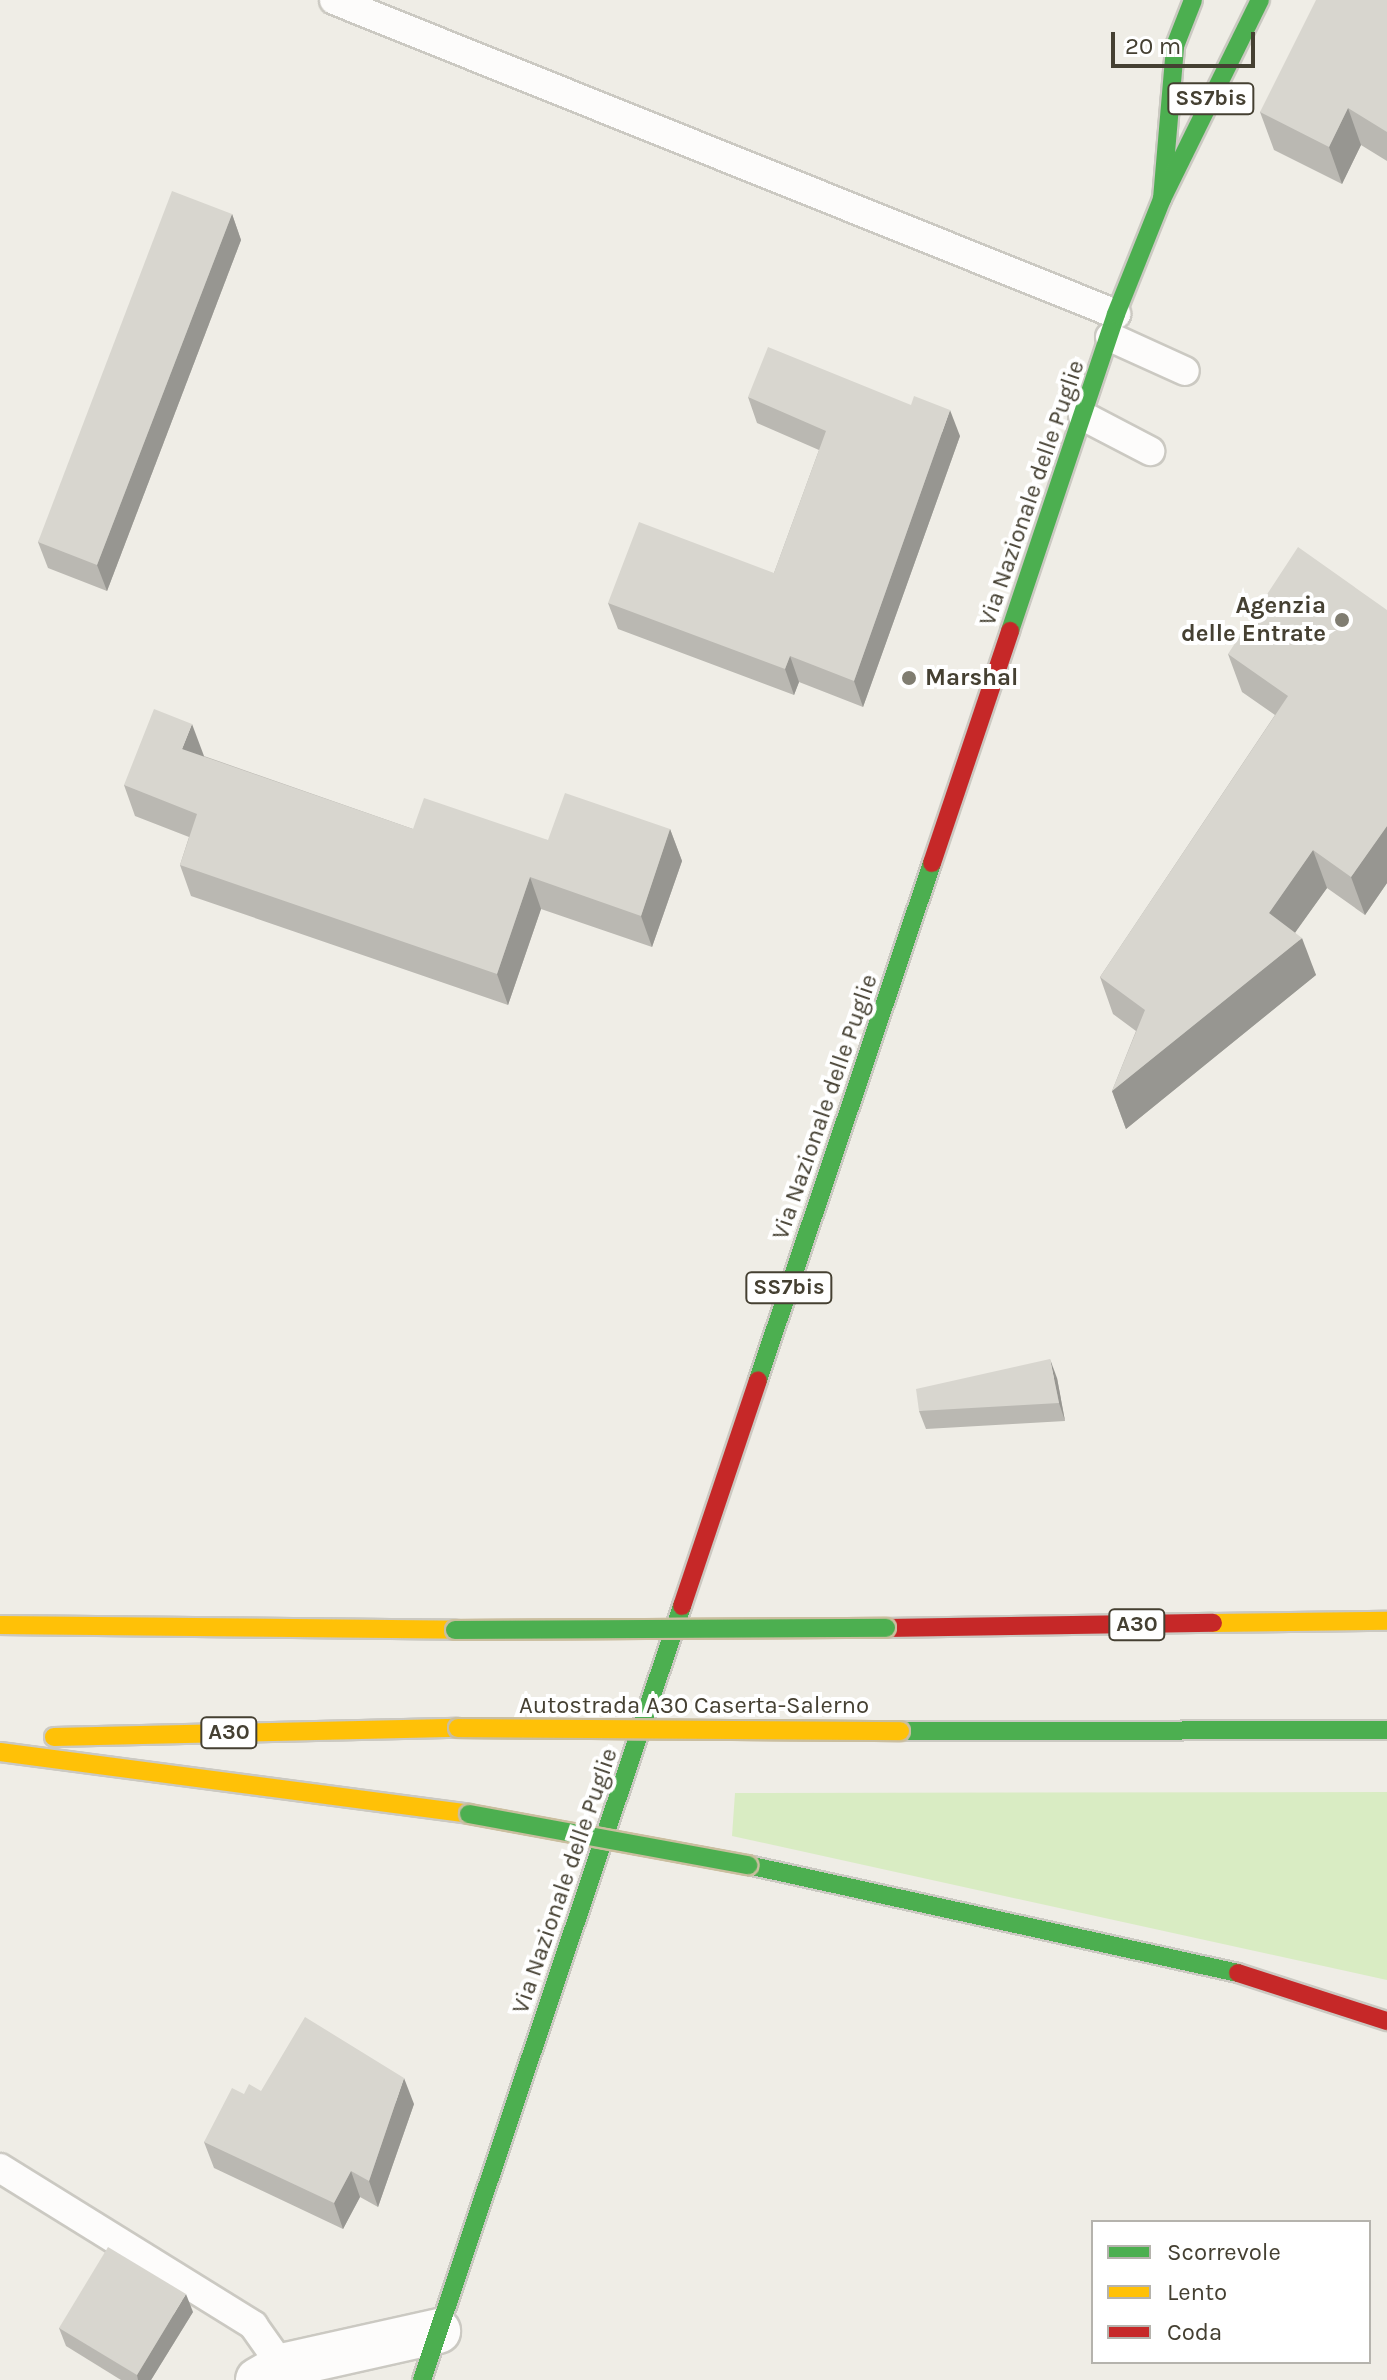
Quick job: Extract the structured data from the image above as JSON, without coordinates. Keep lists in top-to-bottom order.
{
  "streets": {
    "main road": [
      "SS7bis",
      "Via Nazionale delle Puglie",
      "A30",
      "Autostrada A30 Caserta-Salerno"
    ]
  },
  "crossings": [
    ["SS7bis", "Via Nazionale delle Puglie"]
  ],
  "places": ["Agenzia delle Entrate", "Marshal"],
  "legend": ["Scorrevole", "Lento", "Coda"],
  "scale_bar": "20 m"
}
